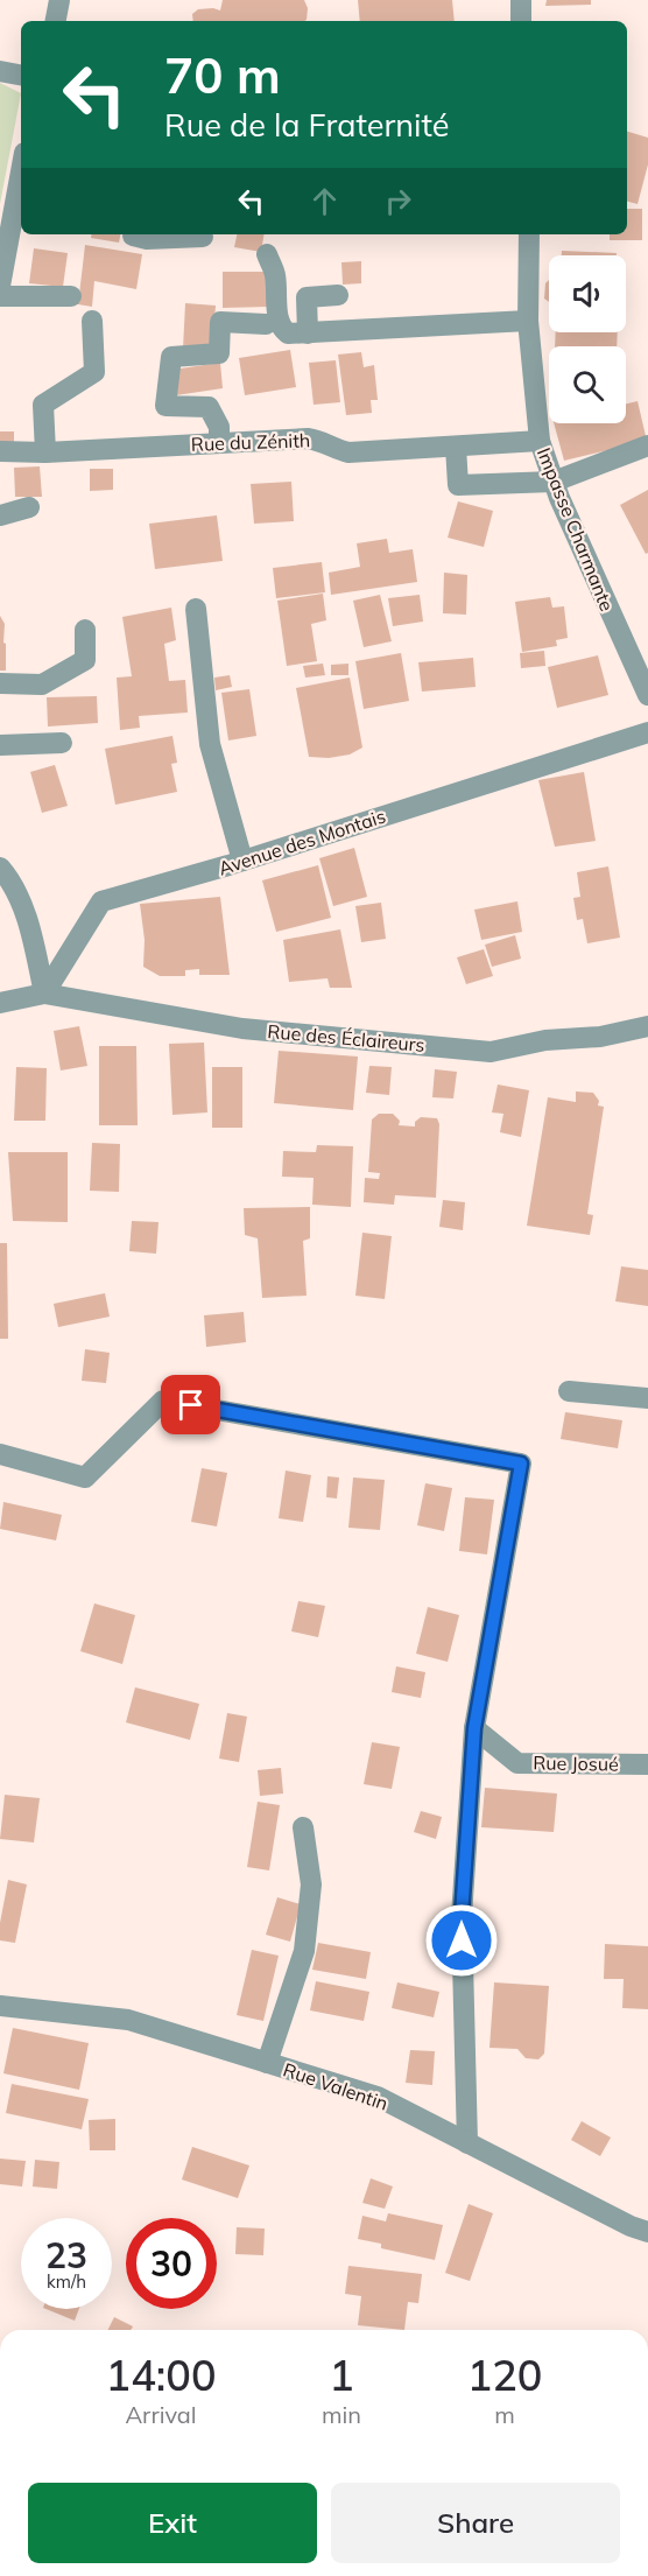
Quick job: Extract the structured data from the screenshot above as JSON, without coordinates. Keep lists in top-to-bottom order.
{
  "streets": {
    "street": [
      "Rue du Zénith",
      "Impasse Charmante",
      "Avenue des Montais",
      "Rue des Éclaireurs",
      "Rue Josué",
      "Rue Valentin"
    ]
  },
  "crossings": [
    ["Rue du Zénith", "Impasse Charmante"],
    ["Avenue des Montais", "Rue des Éclaireurs"]
  ],
  "page": {
    "turn": ["70 m", "Rue de la Fraternité"],
    "speed": "23 km/h",
    "limit": "30",
    "eta": [
      "14:00",
      "Arrival",
      "1",
      "min",
      "120",
      "m"
    ],
    "buttons": ["Exit", "Share"]
  }
}
